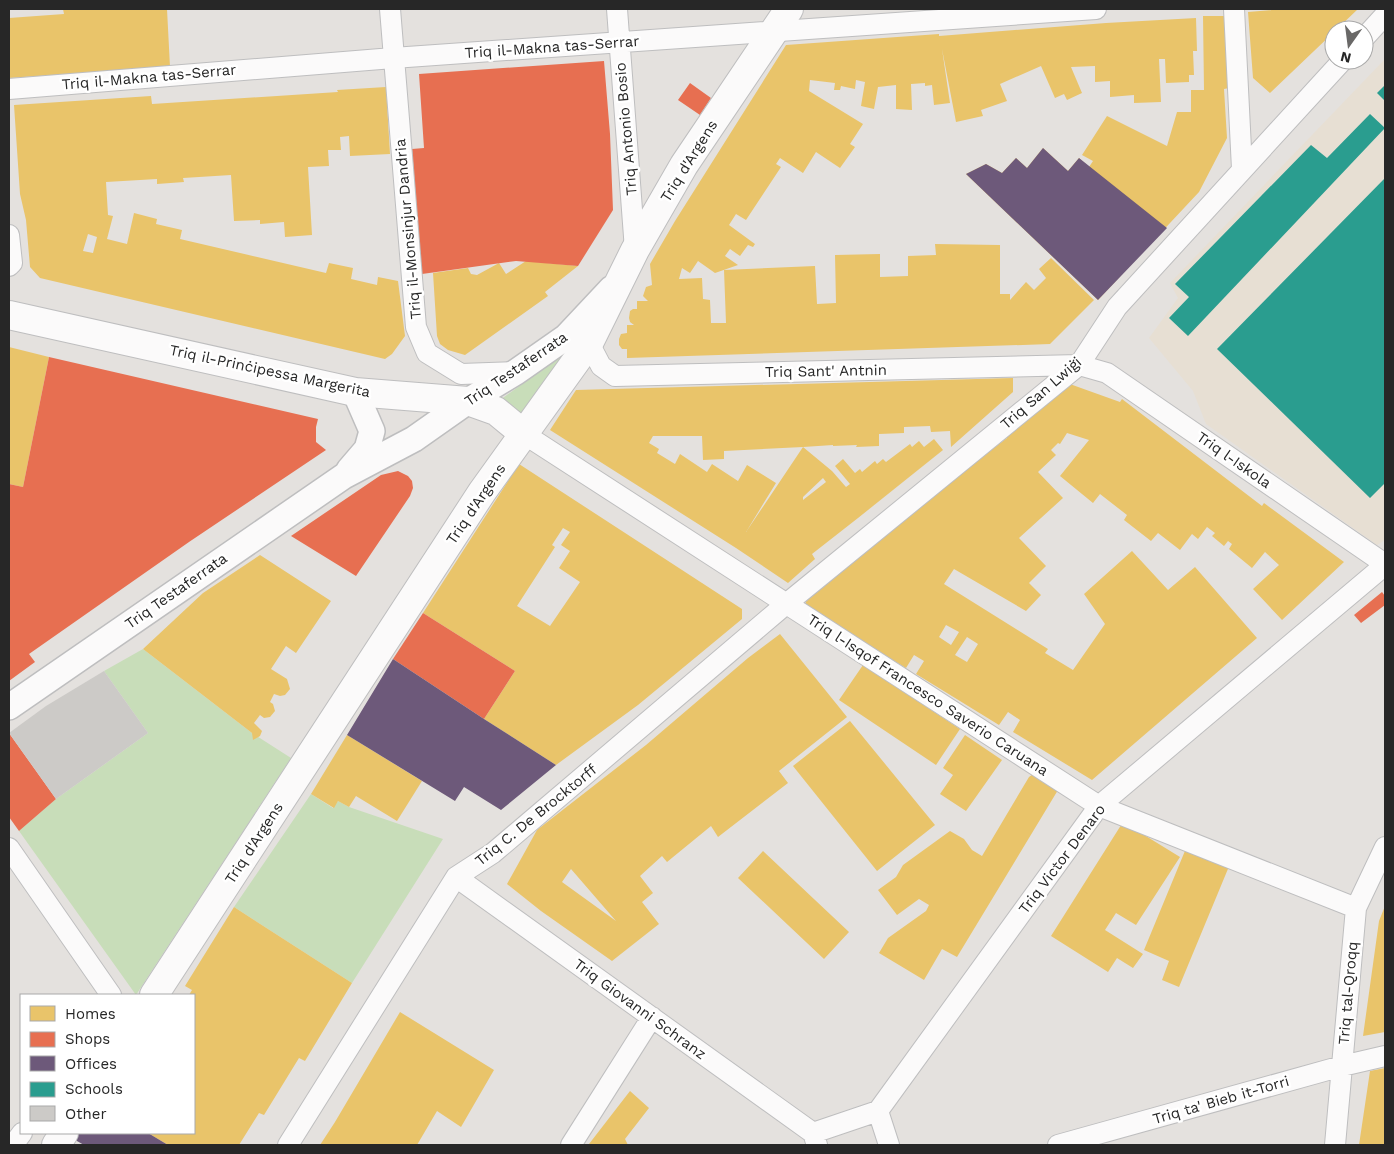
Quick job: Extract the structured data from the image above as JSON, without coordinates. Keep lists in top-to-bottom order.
{
  "streets": {
    "main road": ["Triq d'Argens", "Triq il-Prinċipessa Margerita"],
    "street": [
      "Triq il-Makna tas-Serrar",
      "Triq Antonio Bosio",
      "Triq il-Monsinjur Dandria",
      "Triq Testaferrata",
      "Triq Sant' Antnin",
      "Triq San Lwiġi",
      "Triq l-Iskola",
      "Triq l-Isqof Francesco Saverio Caruana",
      "Triq C. De Brocktorff",
      "Triq Victor Denaro",
      "Triq tal-Qroqq",
      "Triq Giovanni Schranz",
      "Triq ta' Bieb it-Torri"
    ]
  },
  "crossings": [
    ["Triq il-Makna tas-Serrar", "Triq Antonio Bosio"],
    ["Triq il-Makna tas-Serrar", "Triq d'Argens"],
    ["Triq il-Makna tas-Serrar", "Triq il-Monsinjur Dandria"],
    ["Triq Antonio Bosio", "Triq d'Argens"],
    ["Triq d'Argens", "Triq Testaferrata"],
    ["Triq d'Argens", "Triq il-Prinċipessa Margerita"],
    ["Triq d'Argens", "Triq Sant' Antnin"],
    ["Triq d'Argens", "Triq l-Isqof Francesco Saverio Caruana"],
    ["Triq il-Monsinjur Dandria", "Triq Testaferrata"],
    ["Triq Testaferrata", "Triq il-Prinċipessa Margerita"],
    ["Triq il-Prinċipessa Margerita", "Triq l-Isqof Francesco Saverio Caruana"],
    ["Triq Sant' Antnin", "Triq San Lwiġi"],
    ["Triq Sant' Antnin", "Triq l-Iskola"],
    ["Triq San Lwiġi", "Triq l-Iskola"],
    ["Triq San Lwiġi", "Triq l-Isqof Francesco Saverio Caruana"],
    ["Triq San Lwiġi", "Triq C. De Brocktorff"],
    ["Triq l-Iskola", "Triq Victor Denaro"],
    ["Triq l-Isqof Francesco Saverio Caruana", "Triq C. De Brocktorff"],
    ["Triq l-Isqof Francesco Saverio Caruana", "Triq Victor Denaro"],
    ["Triq l-Isqof Francesco Saverio Caruana", "Triq tal-Qroqq"],
    ["Triq C. De Brocktorff", "Triq Giovanni Schranz"],
    ["Triq tal-Qroqq", "Triq ta' Bieb it-Torri"]
  ],
  "legend": [
    "Homes",
    "Shops",
    "Offices",
    "Schools",
    "Other"
  ],
  "north": "bottom"
}
